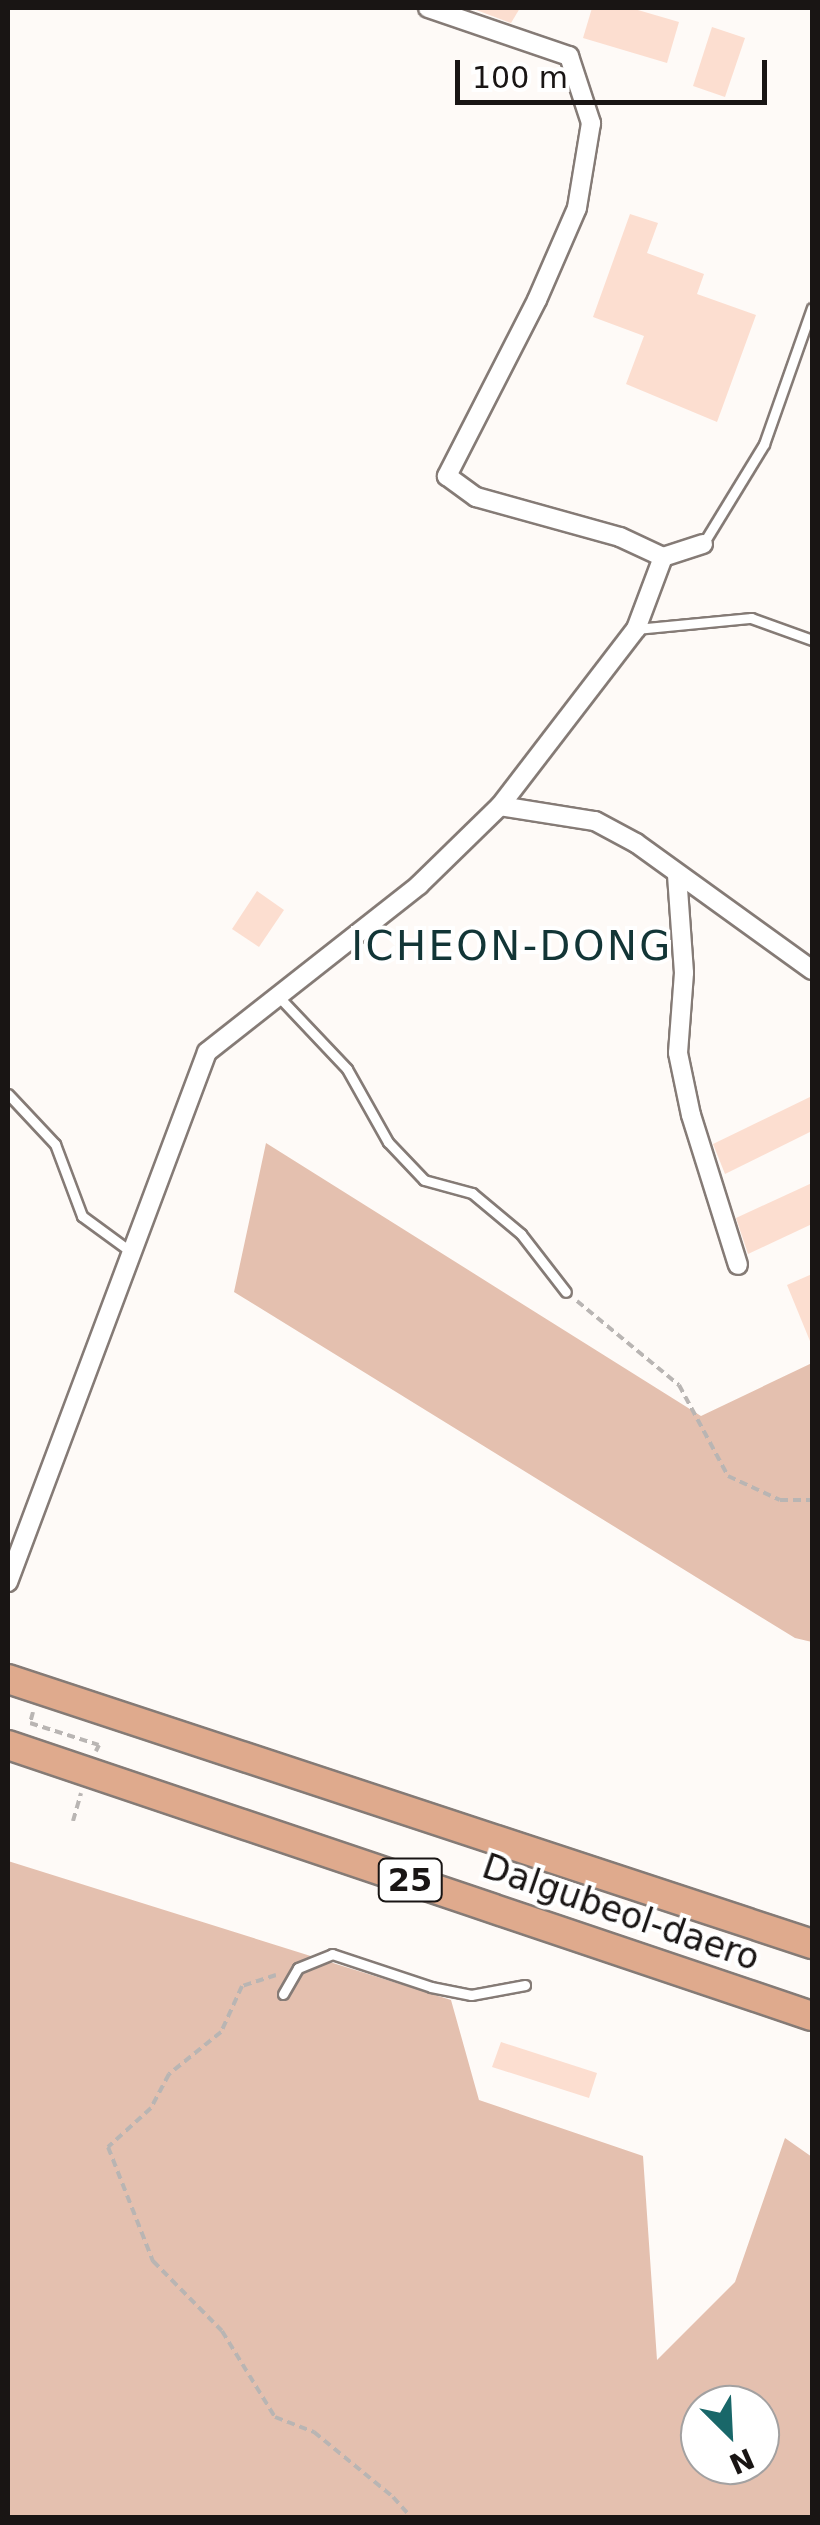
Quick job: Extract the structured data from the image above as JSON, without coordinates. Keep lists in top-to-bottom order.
{
  "streets": {
    "main road": ["25", "Dalgubeol-daero"]
  },
  "districts": ["ICHEON-DONG"],
  "scale_bar": "100 m",
  "north": "bottom right"
}
